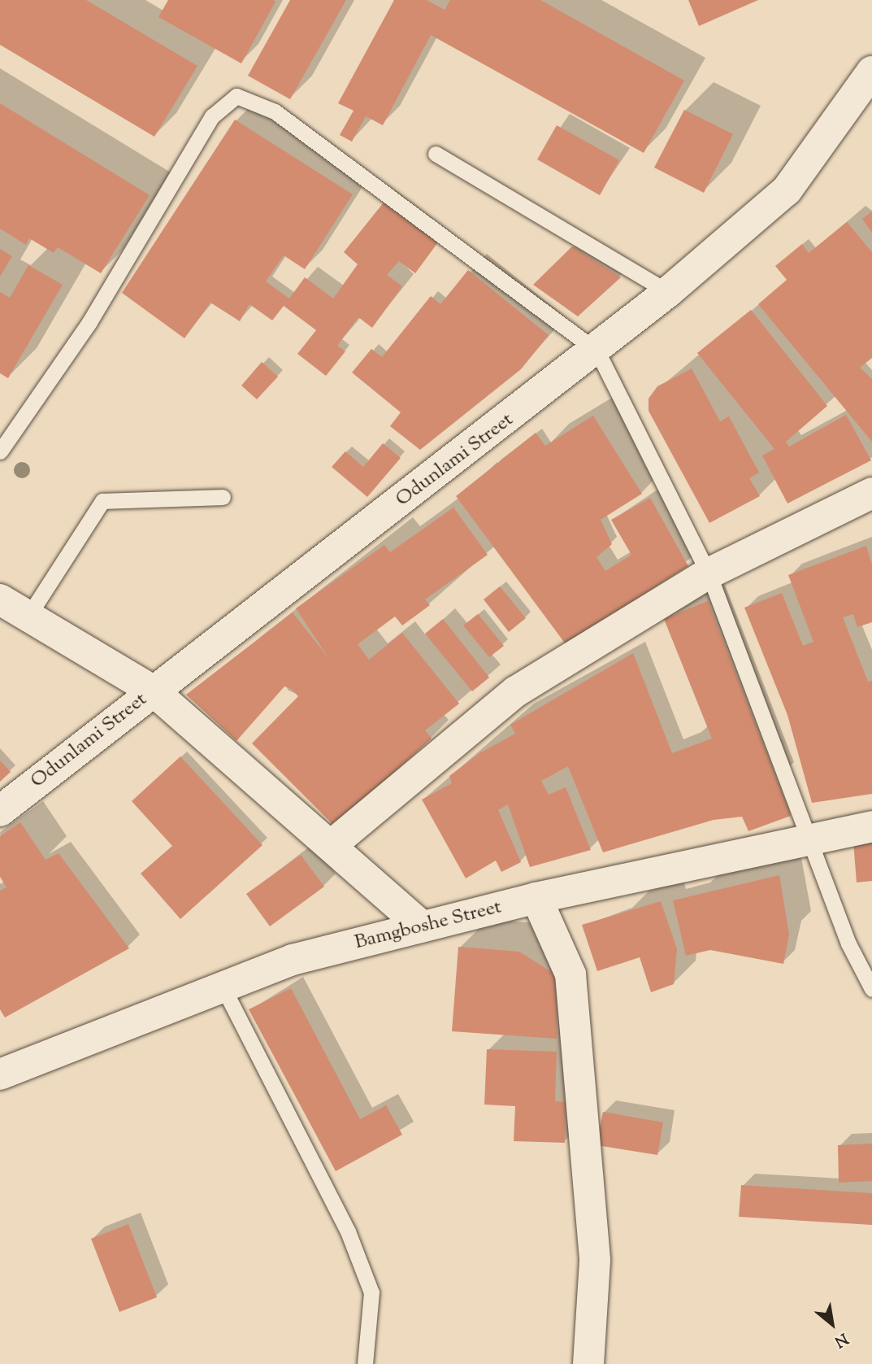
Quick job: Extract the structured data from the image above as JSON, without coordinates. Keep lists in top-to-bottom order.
{
  "streets": {
    "main road": ["Odunlami Street", "Bamgboshe Street"]
  },
  "north": "bottom right"
}
